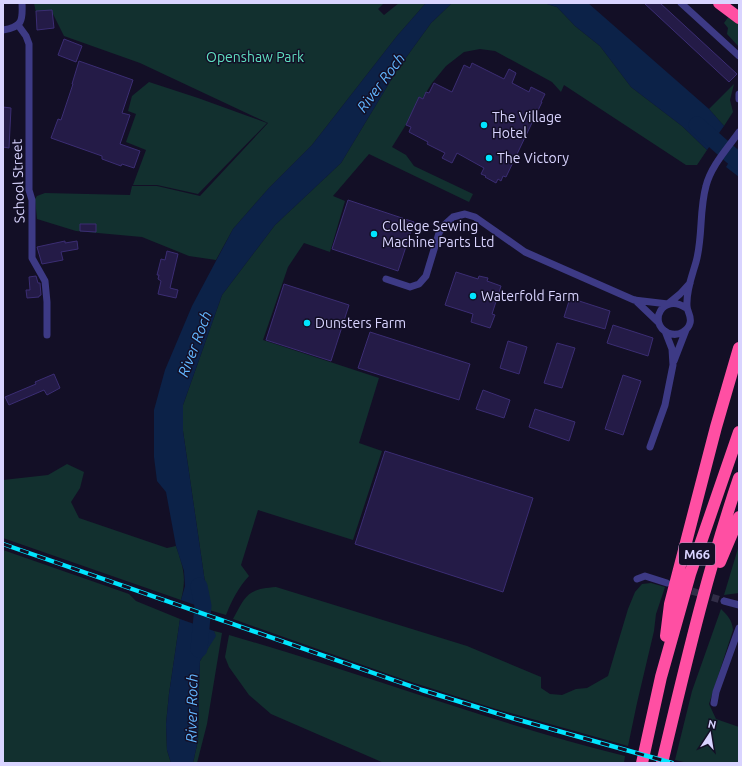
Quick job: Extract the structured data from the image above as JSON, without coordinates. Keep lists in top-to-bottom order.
{
  "streets": {
    "highway": ["M66"],
    "street": ["School Street"]
  },
  "water": ["River Roch"],
  "parks": ["Openshaw Park"],
  "places": [
    "The Village Hotel",
    "The Victory",
    "College Sewing Machine Parts Ltd",
    "Waterfold Farm",
    "Dunsters Farm"
  ],
  "north": "top"
}
